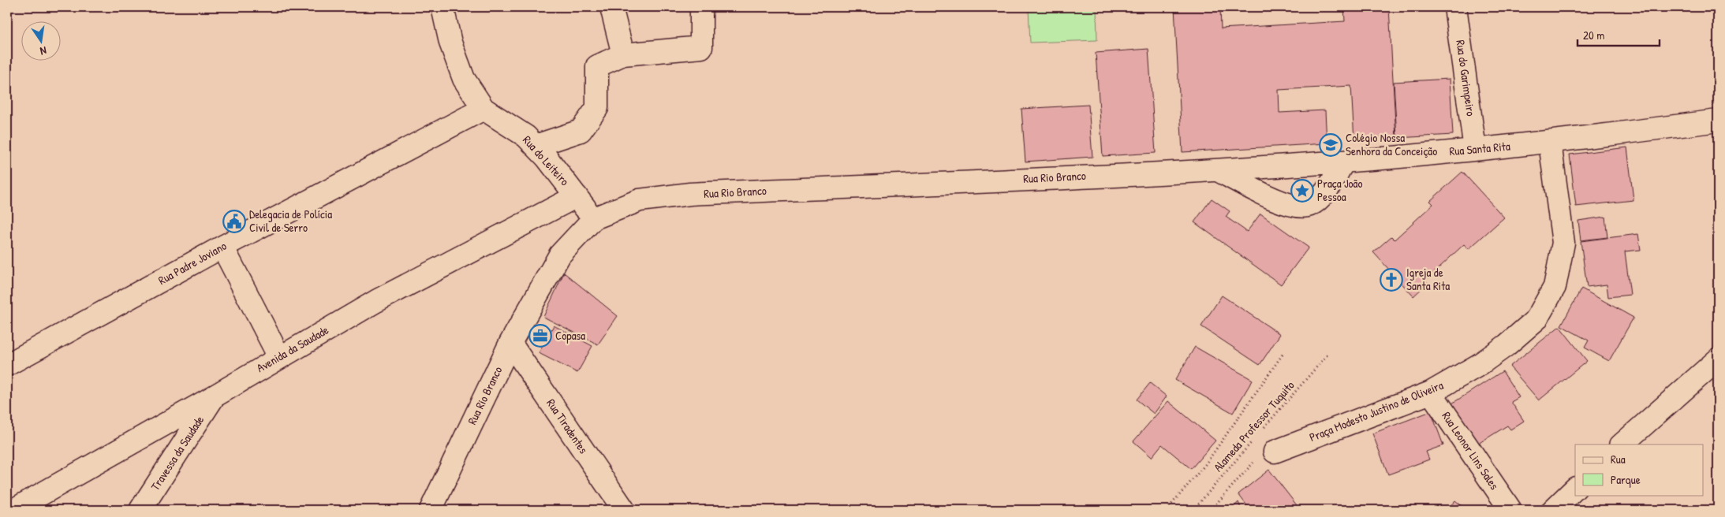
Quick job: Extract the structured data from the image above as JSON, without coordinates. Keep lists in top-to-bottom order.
{
  "streets": {
    "street": [
      "Rua do Garimpeiro",
      "Rua Santa Rita",
      "Rua do Leiteiro",
      "Rua Rio Branco",
      "Rua Padre Joviano",
      "Avenida da Saudade",
      "Praça Modesto Justino de Oliveira",
      "Rua Tiradentes",
      "Rua Leonor Lins Sales",
      "Travessa da Saudade"
    ],
    "path": ["Alameda Professor Tuquito"]
  },
  "crossings": [
    ["Rua do Garimpeiro", "Rua Santa Rita"],
    ["Rua Santa Rita", "Rua Rio Branco"],
    ["Rua Santa Rita", "Praça Modesto Justino de Oliveira"],
    ["Rua do Leiteiro", "Rua Rio Branco"],
    ["Rua do Leiteiro", "Rua Padre Joviano"],
    ["Rua do Leiteiro", "Avenida da Saudade"],
    ["Rua Rio Branco", "Rua Tiradentes"],
    ["Avenida da Saudade", "Travessa da Saudade"],
    ["Praça Modesto Justino de Oliveira", "Alameda Professor Tuquito"],
    ["Praça Modesto Justino de Oliveira", "Rua Leonor Lins Sales"]
  ],
  "places": {
    "school or university": ["Colégio Nossa Senhora da Conceição"],
    "place": ["Praça João Pessoa"],
    "public building": ["Delegacia de Polícia Civil de Serro"],
    "church": ["Igreja de Santa Rita"],
    "office": ["Copasa"]
  },
  "legend": ["Rua", "Parque"],
  "scale_bar": "20 m",
  "north": "bottom"
}
